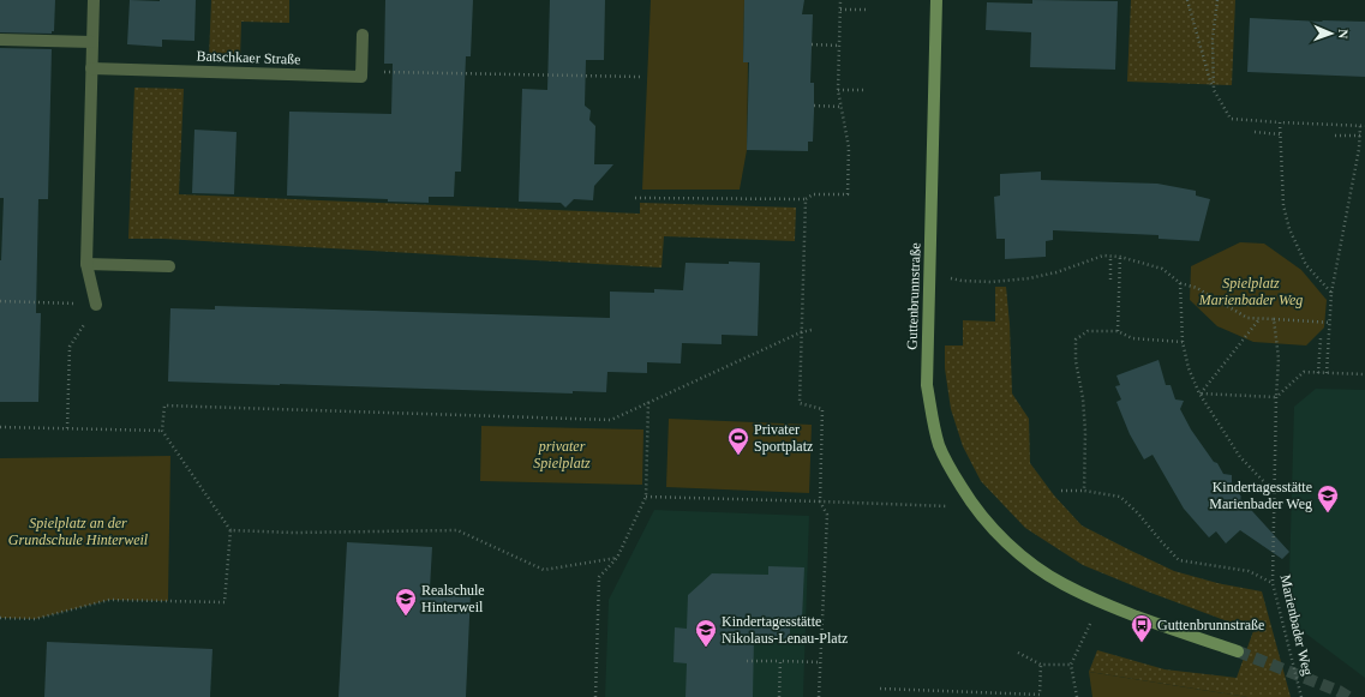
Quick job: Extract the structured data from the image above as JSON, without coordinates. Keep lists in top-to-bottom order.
{
  "streets": {
    "street": ["Batschkaer Straße", "Guttenbrunnstraße"],
    "path": ["Marienbader Weg"]
  },
  "parks": ["Spielplatz Marienbader Weg", "privater Spielplatz", "Spielplatz an der Grundschule Hinterweil"],
  "places": {
    "sports": ["Privater Sportplatz"],
    "school or university": ["Kindertagesstätte Marienbader Weg", "Realschule Hinterweil", "Kindertagesstätte Nikolaus-Lenau-Platz"],
    "bus stop": ["Guttenbrunnstraße"]
  },
  "north": "right"
}
